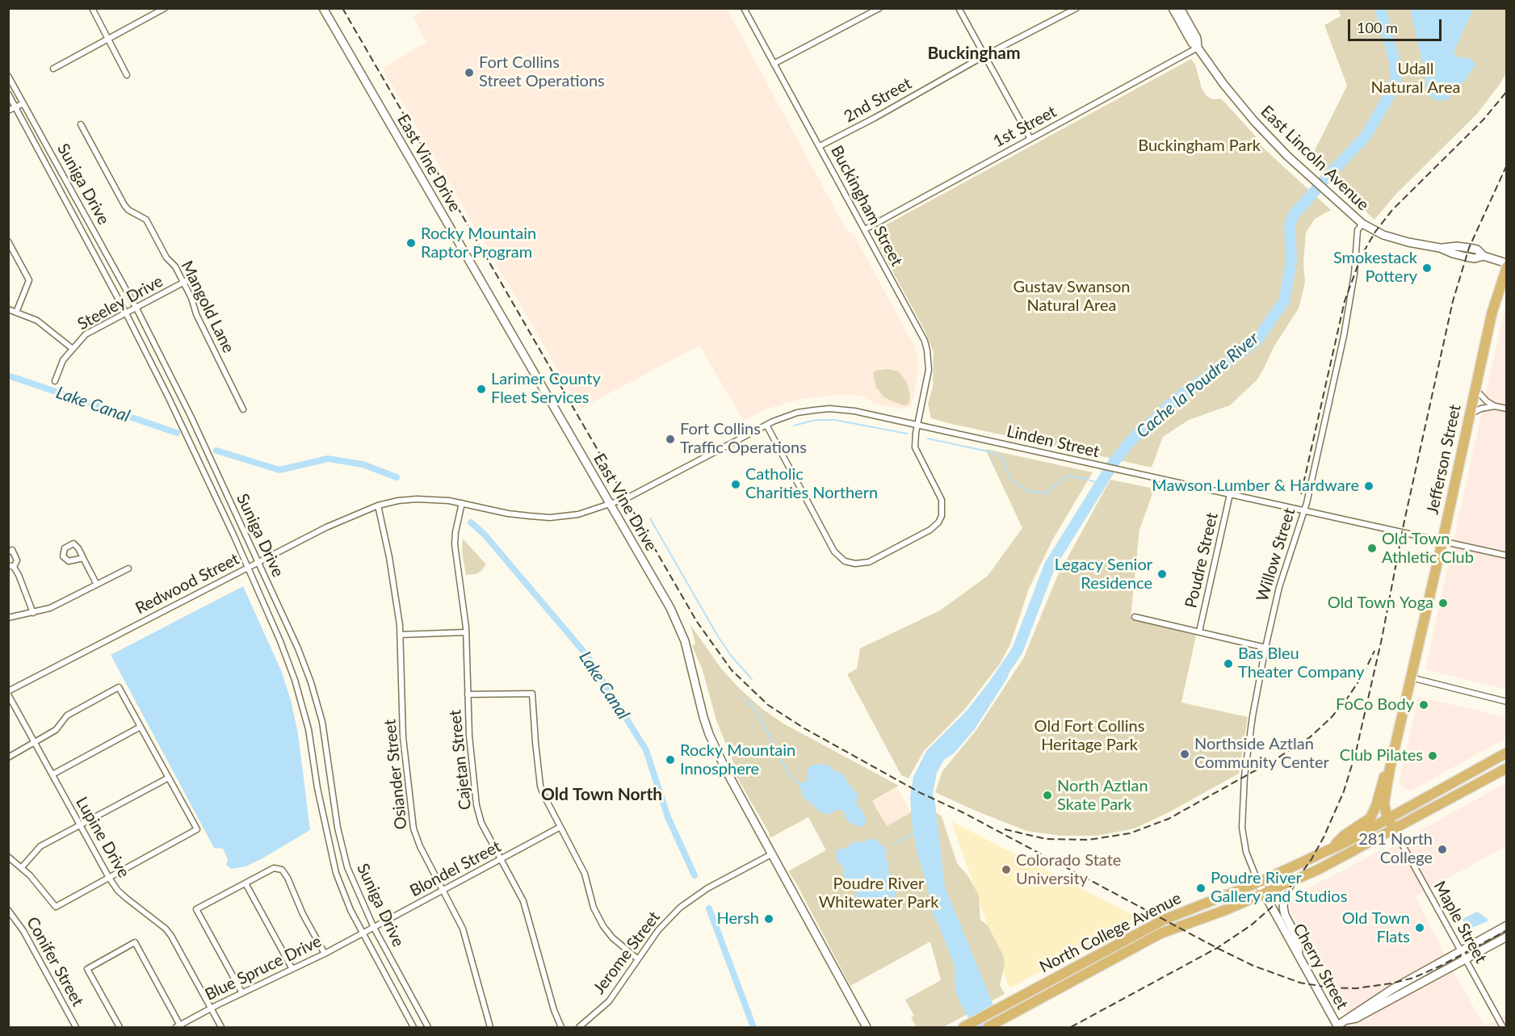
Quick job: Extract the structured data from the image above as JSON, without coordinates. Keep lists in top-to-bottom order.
{
  "streets": {
    "highway": ["Jefferson Street", "North College Avenue"],
    "main road": [
      "East Lincoln Avenue",
      "East Vine Drive",
      "Willow Street",
      "Cherry Street"
    ],
    "street": [
      "2nd Street",
      "1st Street",
      "Suniga Drive",
      "Buckingham Street",
      "Steeley Drive",
      "Mangold Lane",
      "Linden Street",
      "Poudre Street",
      "Redwood Street",
      "Cajetan Street",
      "Osiander Street",
      "Lupine Drive",
      "Blondel Street",
      "Maple Street",
      "Jerome Street",
      "Conifer Street",
      "Blue Spruce Drive"
    ]
  },
  "crossings": [
    ["2nd Street", "Buckingham Street"],
    ["1st Street", "East Lincoln Avenue"],
    ["1st Street", "Buckingham Street"],
    ["East Lincoln Avenue", "Jefferson Street"],
    ["East Lincoln Avenue", "Willow Street"],
    ["East Vine Drive", "Linden Street"],
    ["East Vine Drive", "Redwood Street"],
    ["East Vine Drive", "Jerome Street"],
    ["Suniga Drive", "Steeley Drive"],
    ["Suniga Drive", "Redwood Street"],
    ["Suniga Drive", "Blondel Street"],
    ["Suniga Drive", "Blue Spruce Drive"],
    ["Buckingham Street", "Linden Street"],
    ["Steeley Drive", "Mangold Lane"],
    ["Linden Street", "Jefferson Street"],
    ["Linden Street", "Willow Street"],
    ["Linden Street", "Poudre Street"],
    ["Linden Street", "Redwood Street"],
    ["Jefferson Street", "Maple Street"],
    ["Jefferson Street", "North College Avenue"],
    ["Willow Street", "North College Avenue"],
    ["Willow Street", "Cherry Street"],
    ["Redwood Street", "Cajetan Street"],
    ["Redwood Street", "Osiander Street"],
    ["Redwood Street", "Lupine Drive"],
    ["Cajetan Street", "Blondel Street"],
    ["Osiander Street", "Blondel Street"],
    ["Lupine Drive", "Blue Spruce Drive"],
    ["Blondel Street", "Blue Spruce Drive"],
    ["Maple Street", "North College Avenue"],
    ["North College Avenue", "Cherry Street"]
  ],
  "districts": ["Buckingham", "Old Town North"],
  "water": ["Cache la Poudre River", "Lake Canal"],
  "parks": [
    "Udall Natural Area",
    "Buckingham Park",
    "Gustav Swanson Natural Area",
    "Old Fort Collins Heritage Park",
    "Poudre River Whitewater Park"
  ],
  "places": [
    "Fort Collins Street Operations",
    "Rocky Mountain Raptor Program",
    "Smokestack Pottery",
    "Larimer County Fleet Services",
    "Fort Collins Traffic Operations",
    "Catholic Charities Northern",
    "Mawson Lumber & Hardware",
    "Old Town Athletic Club",
    "Legacy Senior Residence",
    "Old Town Yoga",
    "Bas Bleu Theater Company",
    "FoCo Body",
    "Northside Aztlan Community Center",
    "Club Pilates",
    "Rocky Mountain Innosphere",
    "North Aztlan Skate Park",
    "281 North College",
    "Colorado State University",
    "Poudre River Gallery and Studios",
    "Hersh",
    "Old Town Flats"
  ],
  "scale_bar": "100 m"
}
